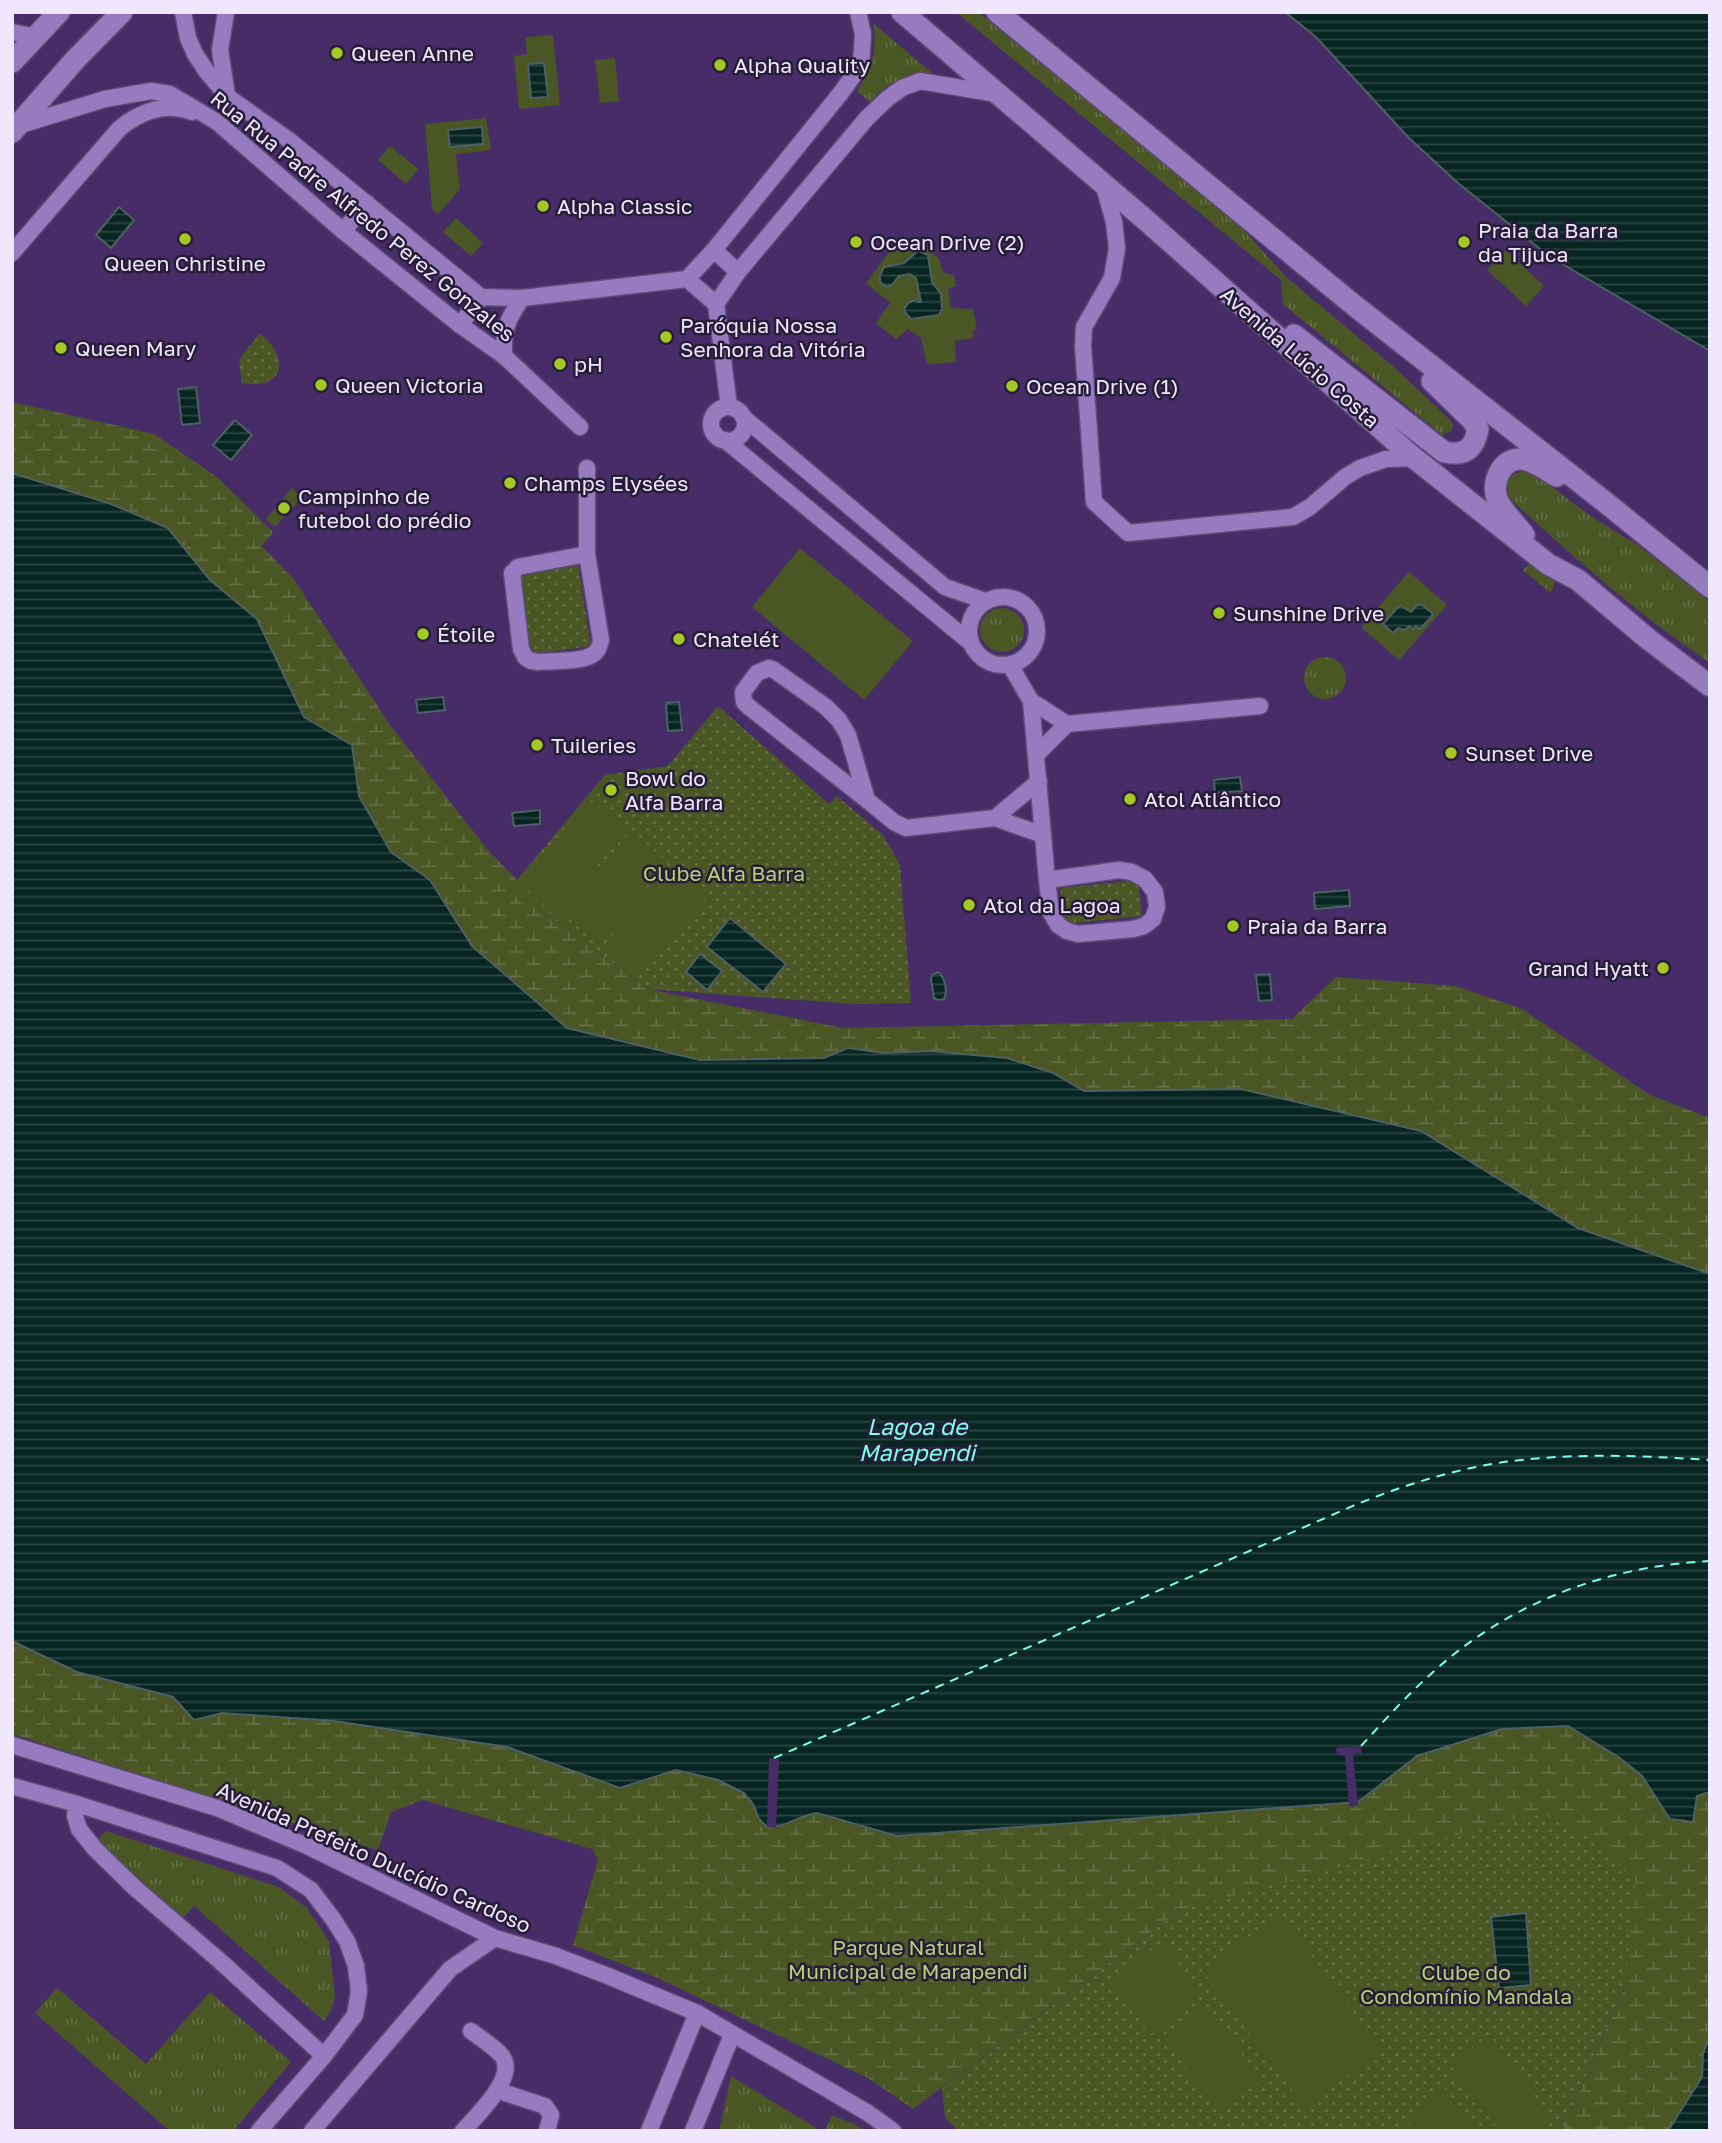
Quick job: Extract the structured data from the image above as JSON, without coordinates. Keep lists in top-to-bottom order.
{
  "streets": {
    "main road": ["Avenida Lúcio Costa"],
    "street": ["Rua Rua Padre Alfredo Perez Gonzales", "Avenida Prefeito Dulcídio Cardoso"]
  },
  "water": ["Lagoa de Marapendi"],
  "parks": ["Clube Alfa Barra", "Parque Natural Municipal de Marapendi", "Clube do Condomínio Mandala"],
  "places": [
    "Queen Anne",
    "Alpha Quality",
    "Alpha Classic",
    "Queen Christine",
    "Ocean Drive (2)",
    "Praia da Barra da Tijuca",
    "Paróquia Nossa Senhora da Vitória",
    "Queen Mary",
    "pH",
    "Queen Victoria",
    "Ocean Drive (1)",
    "Champs Elysées",
    "Campinho de futebol do prédio",
    "Sunshine Drive",
    "Étoile",
    "Chatelét",
    "Tuileries",
    "Sunset Drive",
    "Bowl do Alfa Barra",
    "Atol Atlântico",
    "Atol da Lagoa",
    "Praia da Barra",
    "Grand Hyatt"
  ]
}
